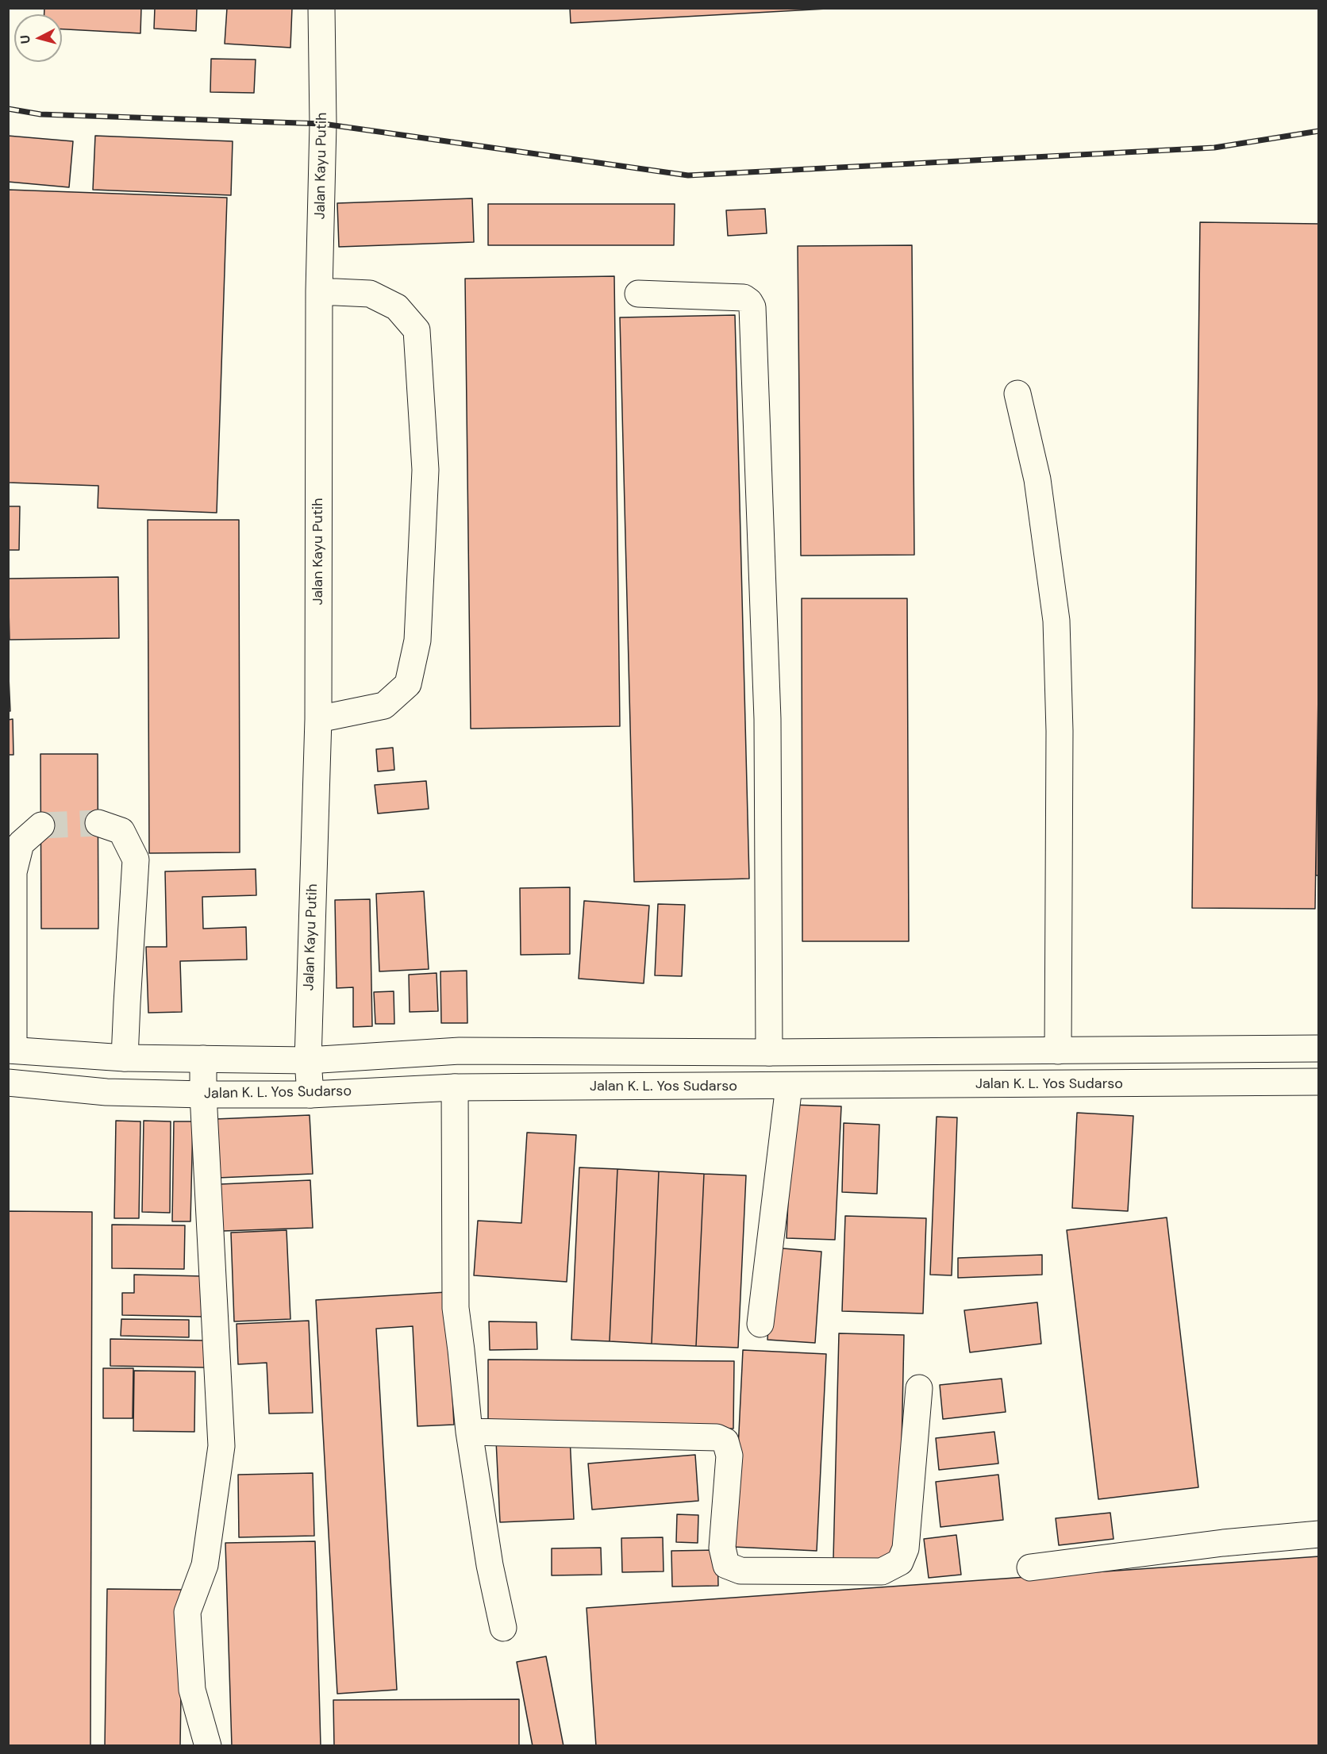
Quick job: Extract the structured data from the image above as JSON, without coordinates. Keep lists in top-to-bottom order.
{
  "streets": {
    "main road": ["Jalan Kayu Putih", "Jalan K. L. Yos Sudarso"]
  },
  "crossings": [
    ["Jalan Kayu Putih", "Jalan K. L. Yos Sudarso"]
  ],
  "north": "left"
}
